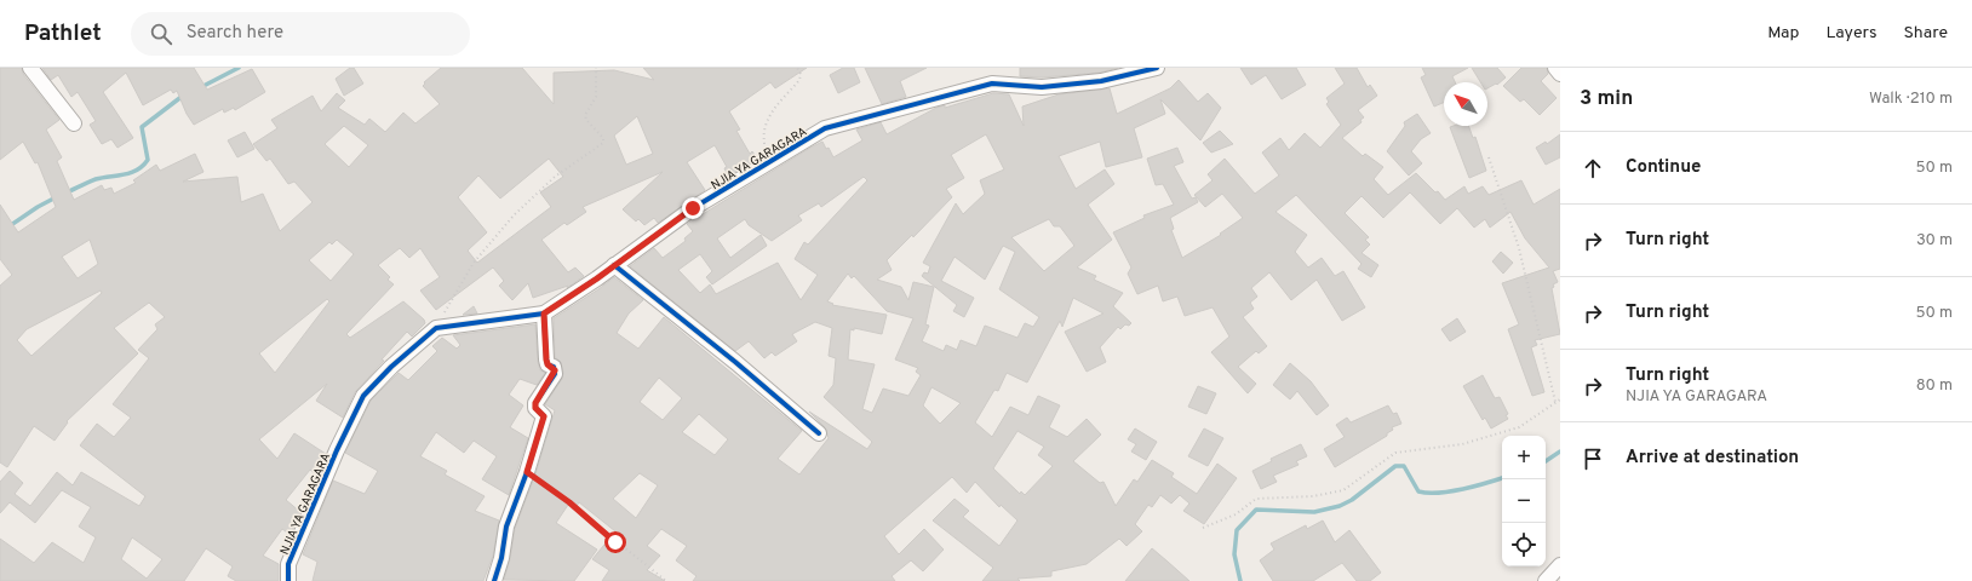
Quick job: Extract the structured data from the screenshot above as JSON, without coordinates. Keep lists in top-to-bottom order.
{
  "streets": {
    "street": ["NJIA YA GARAGARA"]
  },
  "north": "top left",
  "page": {
    "header": "Pathlet",
    "search": "Search here",
    "nav": ["Map", "Layers", "Share"],
    "heading": ["3 min", "Walk · 210 m"],
    "list": [
      ["Continue", "50 m"],
      ["Turn right", "30 m"],
      ["Turn right", "50 m"],
      ["Turn right", "NJIA YA GARAGARA", "80 m"],
      "Arrive at destination"
    ],
    "map_buttons": ["+", "−"]
  }
}
